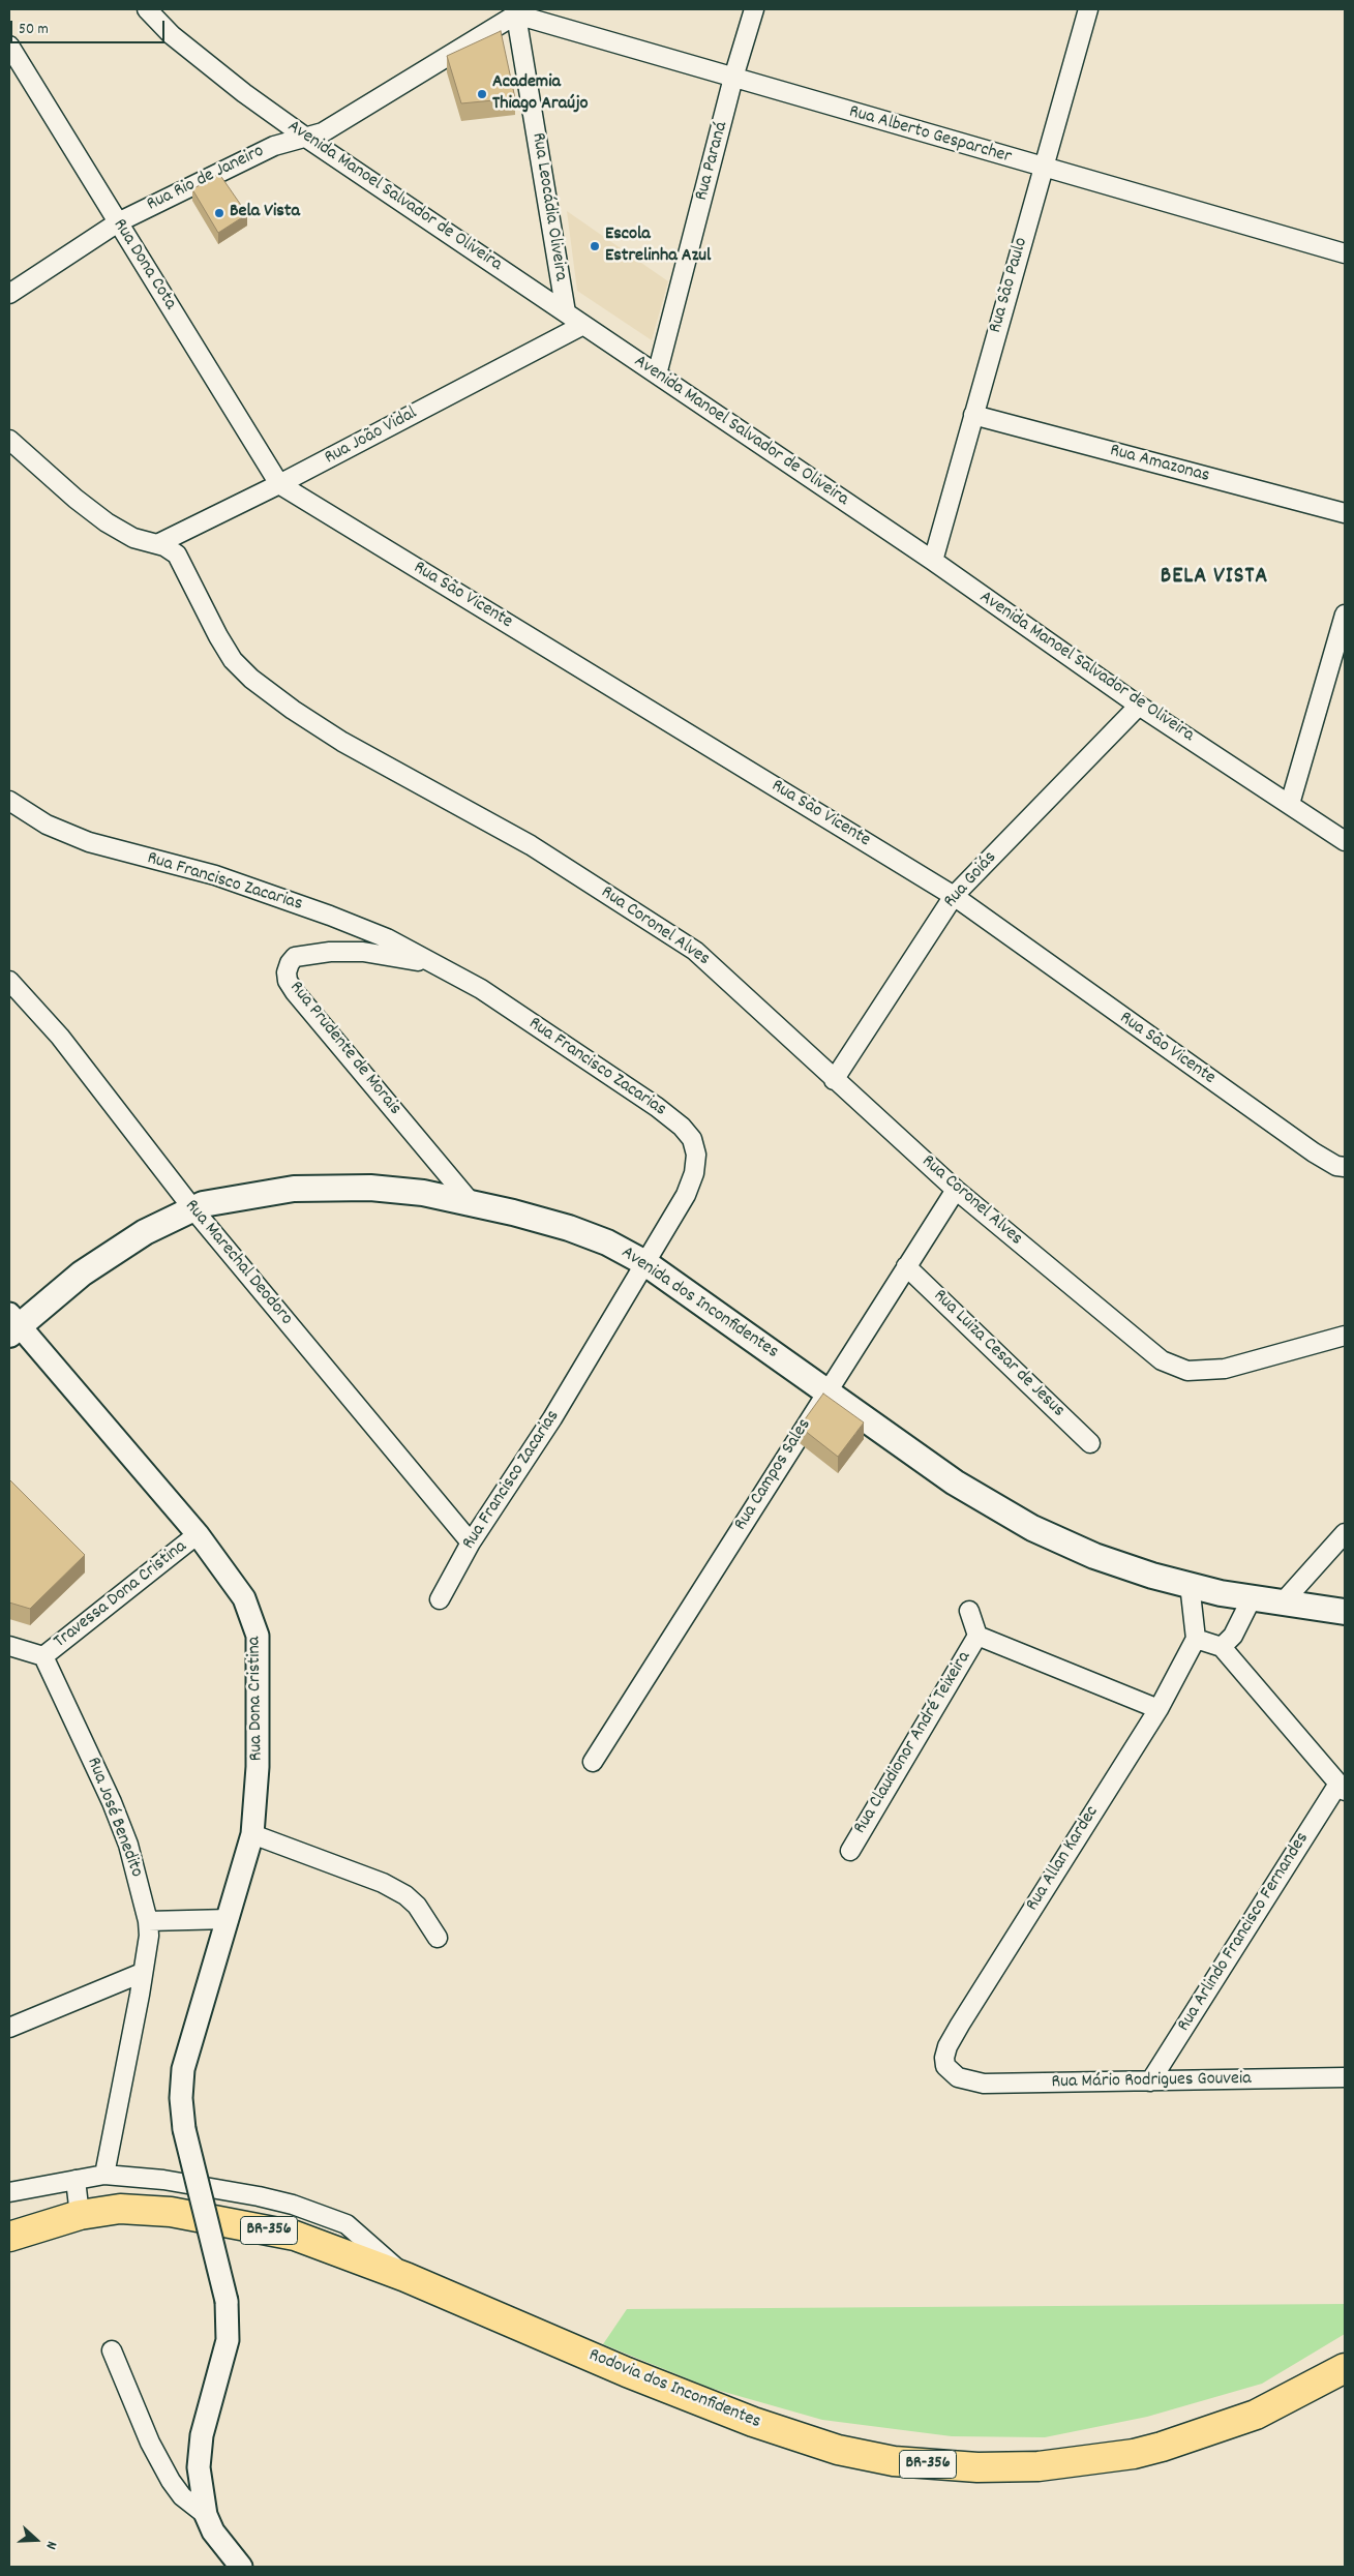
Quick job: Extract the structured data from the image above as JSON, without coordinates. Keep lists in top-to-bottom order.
{
  "streets": {
    "main road": ["Avenida dos Inconfidentes", "BR-356", "Rodovia dos Inconfidentes"],
    "street": [
      "Rua Alberto Gesparcher",
      "Rua Paraná",
      "Rua Rio de Janeiro",
      "Avenida Manoel Salvador de Oliveira",
      "Rua Leocádia Oliveira",
      "Rua Dona Cota",
      "Rua São Paulo",
      "Rua João Vidal",
      "Rua Amazonas",
      "Rua São Vicente",
      "Rua Goiás",
      "Rua Francisco Zacarias",
      "Rua Coronel Alves",
      "Rua Prudente de Morais",
      "Rua Marechal Deodoro",
      "Rua Luiza Cesar de Jesus",
      "Rua Campos Sales",
      "Travessa Dona Cristina",
      "Rua Dona Cristina",
      "Rua Claudionor André Teixeira",
      "Rua José Benedito",
      "Rua Allan Kardec",
      "Rua Arlindo Francisco Fernandes",
      "Rua Mário Rodrigues Gouveia"
    ]
  },
  "crossings": [
    ["Rua Alberto Gesparcher", "Rua Paraná"],
    ["Rua Alberto Gesparcher", "Rua Rio de Janeiro"],
    ["Rua Alberto Gesparcher", "Rua Leocádia Oliveira"],
    ["Rua Alberto Gesparcher", "Rua São Paulo"],
    ["Rua Paraná", "Avenida Manoel Salvador de Oliveira"],
    ["Rua Rio de Janeiro", "Avenida Manoel Salvador de Oliveira"],
    ["Rua Rio de Janeiro", "Rua Leocádia Oliveira"],
    ["Rua Rio de Janeiro", "Rua Dona Cota"],
    ["Avenida Manoel Salvador de Oliveira", "Rua Leocádia Oliveira"],
    ["Avenida Manoel Salvador de Oliveira", "Rua São Paulo"],
    ["Avenida Manoel Salvador de Oliveira", "Rua João Vidal"],
    ["Avenida Manoel Salvador de Oliveira", "Rua Goiás"],
    ["Rua Dona Cota", "Rua João Vidal"],
    ["Rua Dona Cota", "Rua São Vicente"],
    ["Rua São Paulo", "Rua Amazonas"],
    ["Rua João Vidal", "Rua São Vicente"],
    ["Rua João Vidal", "Rua Coronel Alves"],
    ["Rua São Vicente", "Rua Goiás"],
    ["Rua Goiás", "Rua Coronel Alves"],
    ["Rua Francisco Zacarias", "Rua Prudente de Morais"],
    ["Rua Francisco Zacarias", "Rua Marechal Deodoro"],
    ["Rua Francisco Zacarias", "Avenida dos Inconfidentes"],
    ["Rua Coronel Alves", "Rua Campos Sales"],
    ["Rua Prudente de Morais", "Avenida dos Inconfidentes"],
    ["Rua Marechal Deodoro", "Avenida dos Inconfidentes"],
    ["Avenida dos Inconfidentes", "Rua Campos Sales"],
    ["Avenida dos Inconfidentes", "Rua Dona Cristina"],
    ["Rua Luiza Cesar de Jesus", "Rua Campos Sales"],
    ["Travessa Dona Cristina", "Rua Dona Cristina"],
    ["Travessa Dona Cristina", "Rua José Benedito"],
    ["Rua Claudionor André Teixeira", "Rua Allan Kardec"],
    ["Rua Allan Kardec", "Rua Mário Rodrigues Gouveia"],
    ["Rua Arlindo Francisco Fernandes", "Rua Mário Rodrigues Gouveia"]
  ],
  "districts": ["BELA VISTA"],
  "places": ["Academia Thiago Araújo", "Bela Vista", "Escola Estrelinha Azul"],
  "scale_bar": "50 m",
  "north": "right"
}
